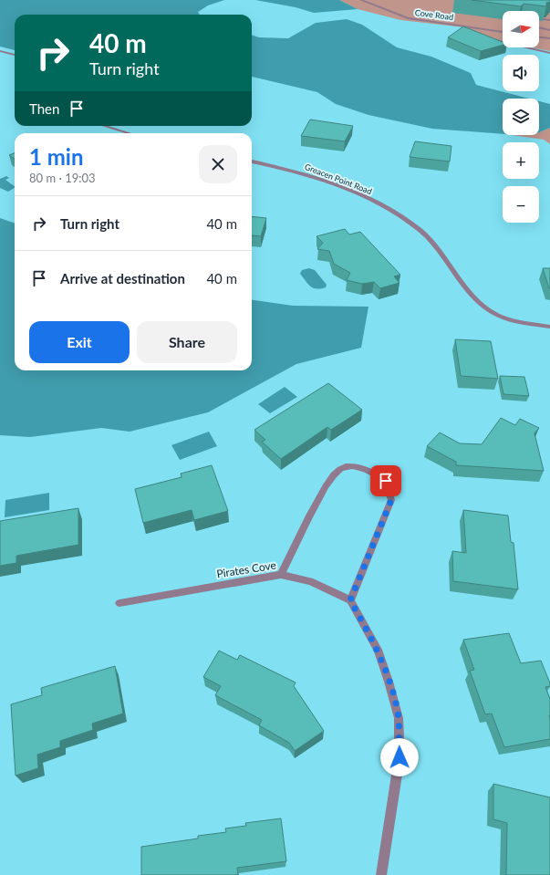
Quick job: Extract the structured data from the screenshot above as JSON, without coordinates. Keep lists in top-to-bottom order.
{
  "streets": {
    "street": ["Cove Road", "Greacen Point Road", "Pirates Cove"]
  },
  "north": "right",
  "page": {
    "map_buttons": ["+", "−"],
    "turn": ["40 m", "Turn right"],
    "then": "Then",
    "heading": ["1 min", "80 m · 19:03"],
    "list": [
      {
        "name": "Turn right",
        "value": "40 m"
      },
      {
        "name": "Arrive at destination",
        "value": "40 m"
      }
    ],
    "buttons": ["Exit", "Share"]
  }
}
